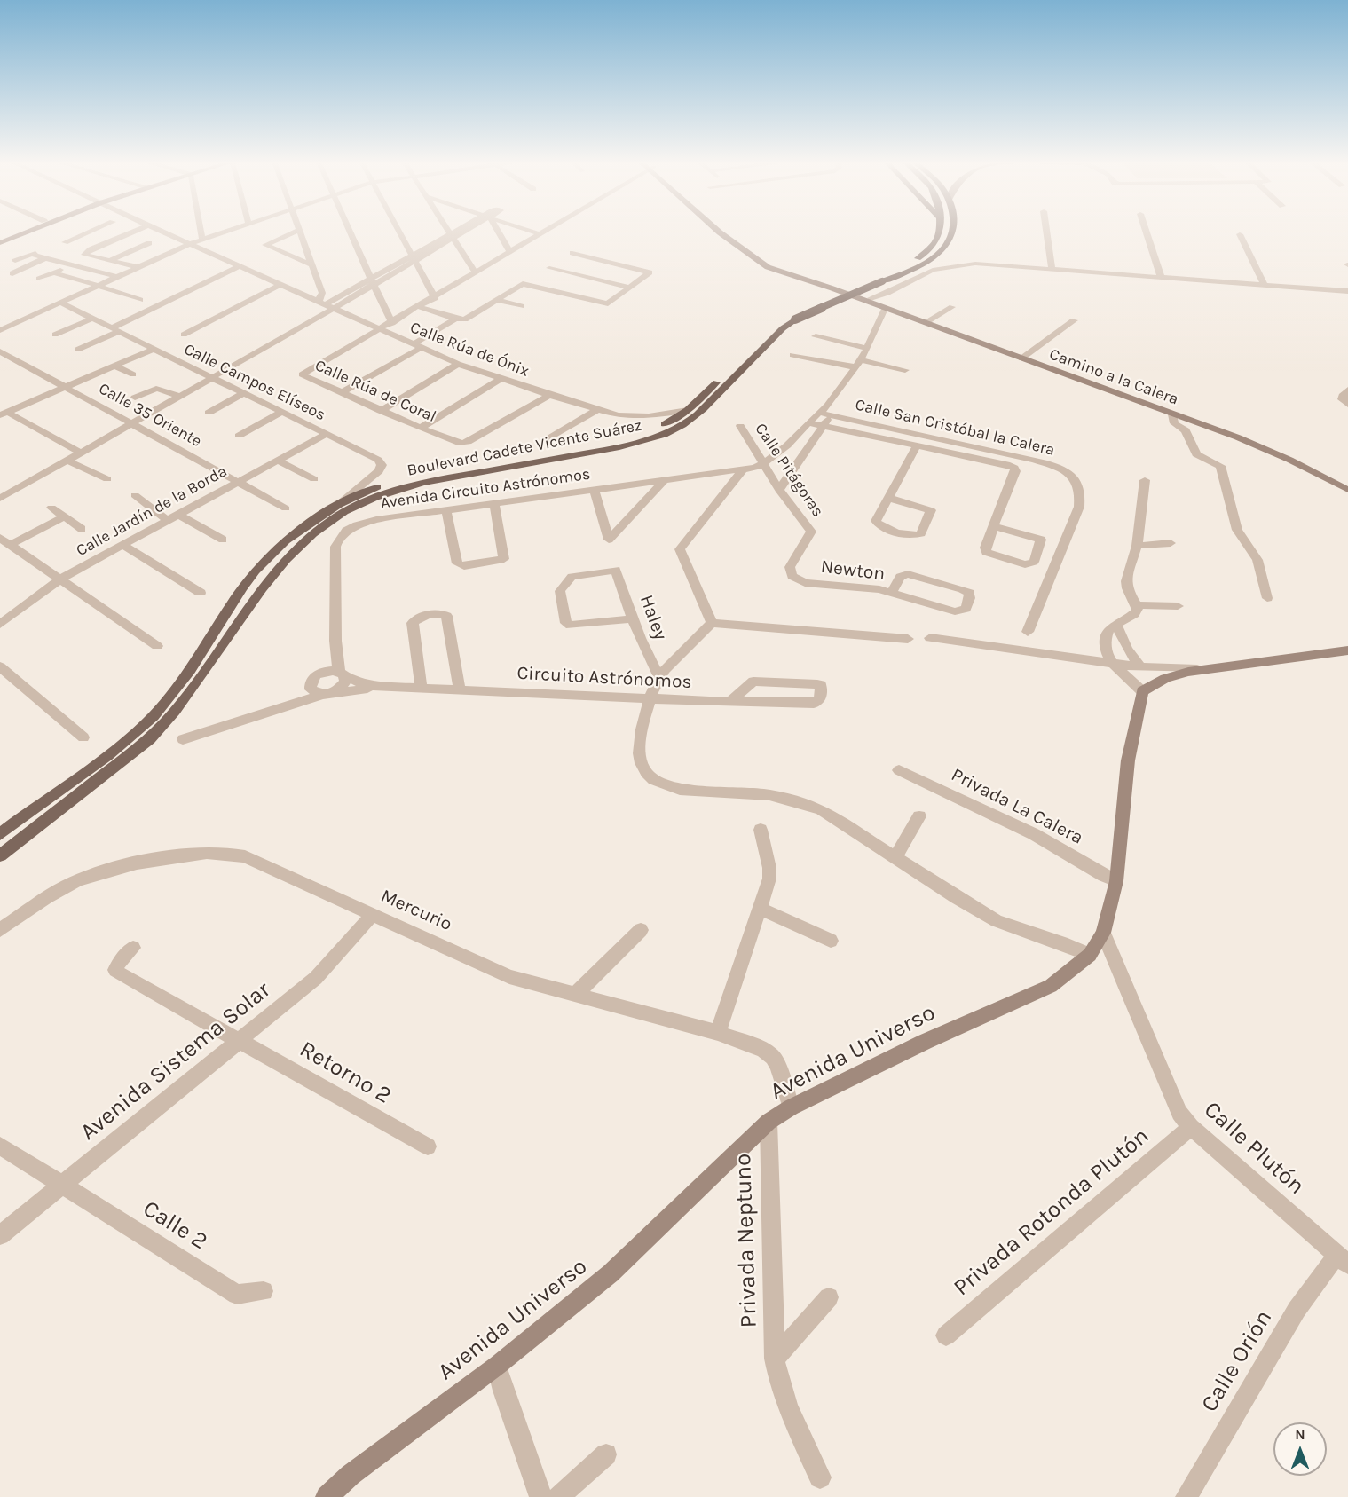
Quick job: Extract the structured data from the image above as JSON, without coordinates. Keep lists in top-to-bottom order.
{
  "streets": {
    "main road": ["Boulevard Cadete Vicente Suárez"],
    "street": [
      "Calle Rúa de Ónix",
      "Camino a la Calera",
      "Calle Campos Elíseos",
      "Calle Rúa de Coral",
      "Calle 35 Oriente",
      "Calle San Cristóbal la Calera",
      "Calle Pitágoras",
      "Avenida Circuito Astrónomos",
      "Calle Jardín de la Borda",
      "Newton",
      "Haley",
      "Circuito Astrónomos",
      "Privada La Calera",
      "Mercurio",
      "Avenida Universo",
      "Avenida Sistema Solar",
      "Retorno 2",
      "Calle Plutón",
      "Privada Rotonda Plutón",
      "Calle 2",
      "Privada Neptuno",
      "Calle Orión"
    ]
  },
  "crossings": [
    ["Calle Rúa de Ónix", "Calle Rúa de Coral"],
    ["Calle Rúa de Ónix", "Boulevard Cadete Vicente Suárez"],
    ["Calle Campos Elíseos", "Boulevard Cadete Vicente Suárez"],
    ["Calle Campos Elíseos", "Calle Jardín de la Borda"],
    ["Calle 35 Oriente", "Calle Jardín de la Borda"],
    ["Calle San Cristóbal la Calera", "Avenida Circuito Astrónomos"],
    ["Calle Pitágoras", "Avenida Circuito Astrónomos"],
    ["Calle Pitágoras", "Newton"],
    ["Avenida Circuito Astrónomos", "Circuito Astrónomos"],
    ["Privada La Calera", "Avenida Universo"],
    ["Mercurio", "Avenida Universo"],
    ["Mercurio", "Avenida Sistema Solar"],
    ["Avenida Universo", "Calle Plutón"],
    ["Avenida Universo", "Privada Neptuno"],
    ["Avenida Sistema Solar", "Retorno 2"],
    ["Avenida Sistema Solar", "Calle 2"],
    ["Calle Plutón", "Privada Rotonda Plutón"],
    ["Calle Plutón", "Calle Orión"]
  ],
  "north": "top"
}
